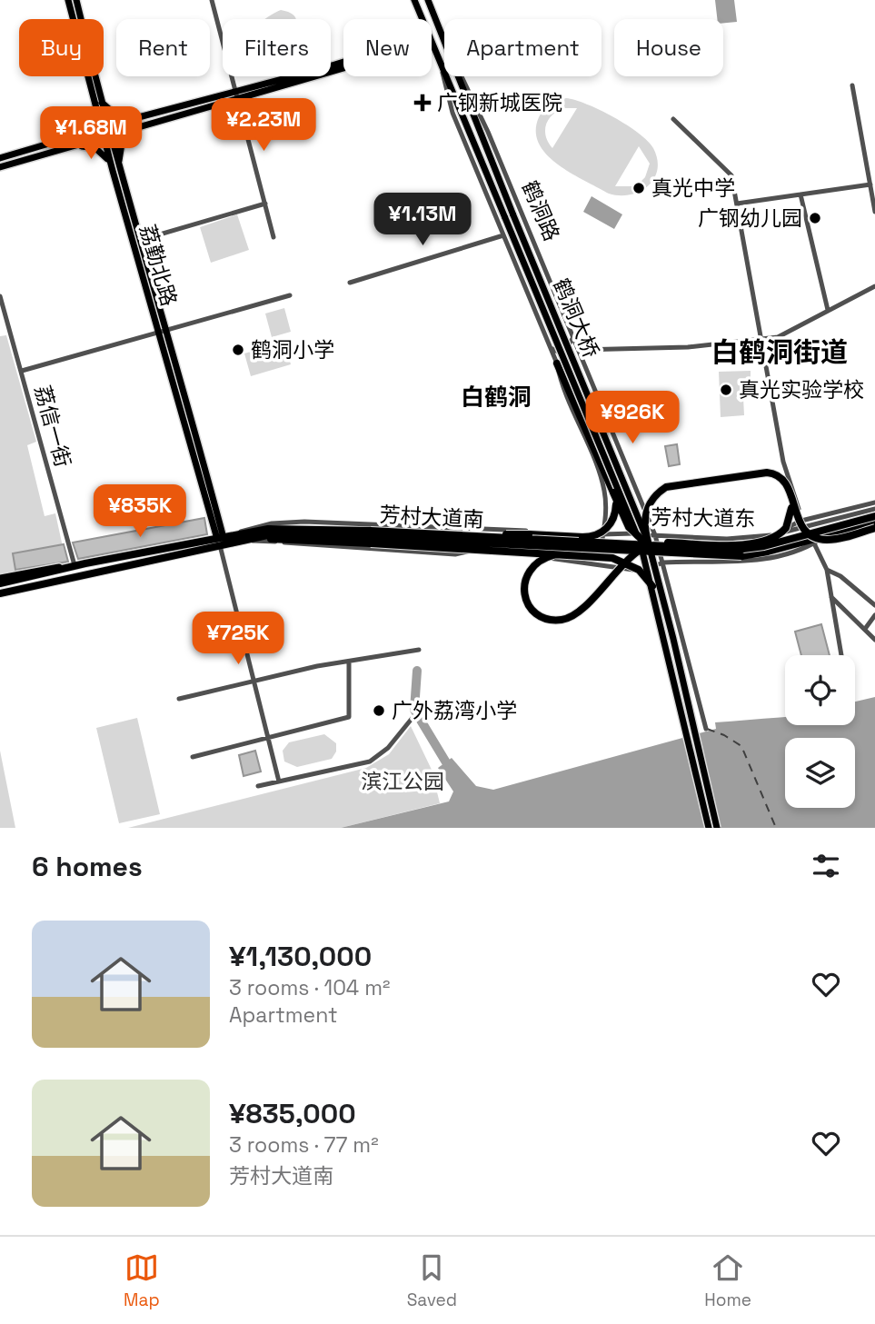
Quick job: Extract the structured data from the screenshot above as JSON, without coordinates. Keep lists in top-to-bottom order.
{
  "streets": {
    "highway": ["芳村大道南", "芳村大道东"],
    "main road": ["鹤洞路", "荔勤北路", "鹤洞大桥"],
    "street": ["荔信一街"]
  },
  "crossings": [
    ["鹤洞路", "芳村大道东"],
    ["荔勤北路", "芳村大道南"],
    ["荔信一街", "芳村大道南"],
    ["芳村大道南", "芳村大道东"]
  ],
  "districts": ["白鹤洞街道", "白鹤洞"],
  "parks": ["滨江公园"],
  "places": {
    "health": ["广钢新城医院"],
    "other": [
      "真光中学",
      "广钢幼儿园",
      "鹤洞小学",
      "真光实验学校",
      "广外荔湾小学"
    ]
  },
  "page": {
    "chip": [
      "Buy",
      "Rent",
      "Filters",
      "New",
      "Apartment",
      "House"
    ],
    "price": [
      "¥2.23M",
      "¥1.68M",
      "¥1.13M",
      "¥926K",
      "¥835K",
      "¥725K"
    ],
    "heading": "6 homes",
    "list": [
      {
        "name": "¥1,130,000",
        "note": "3 rooms · 104 m² · Apartment"
      },
      {
        "name": "¥835,000",
        "note": "3 rooms · 77 m² · 芳村大道南"
      }
    ],
    "tabs": ["Map", "Saved", "Home"]
  }
}
